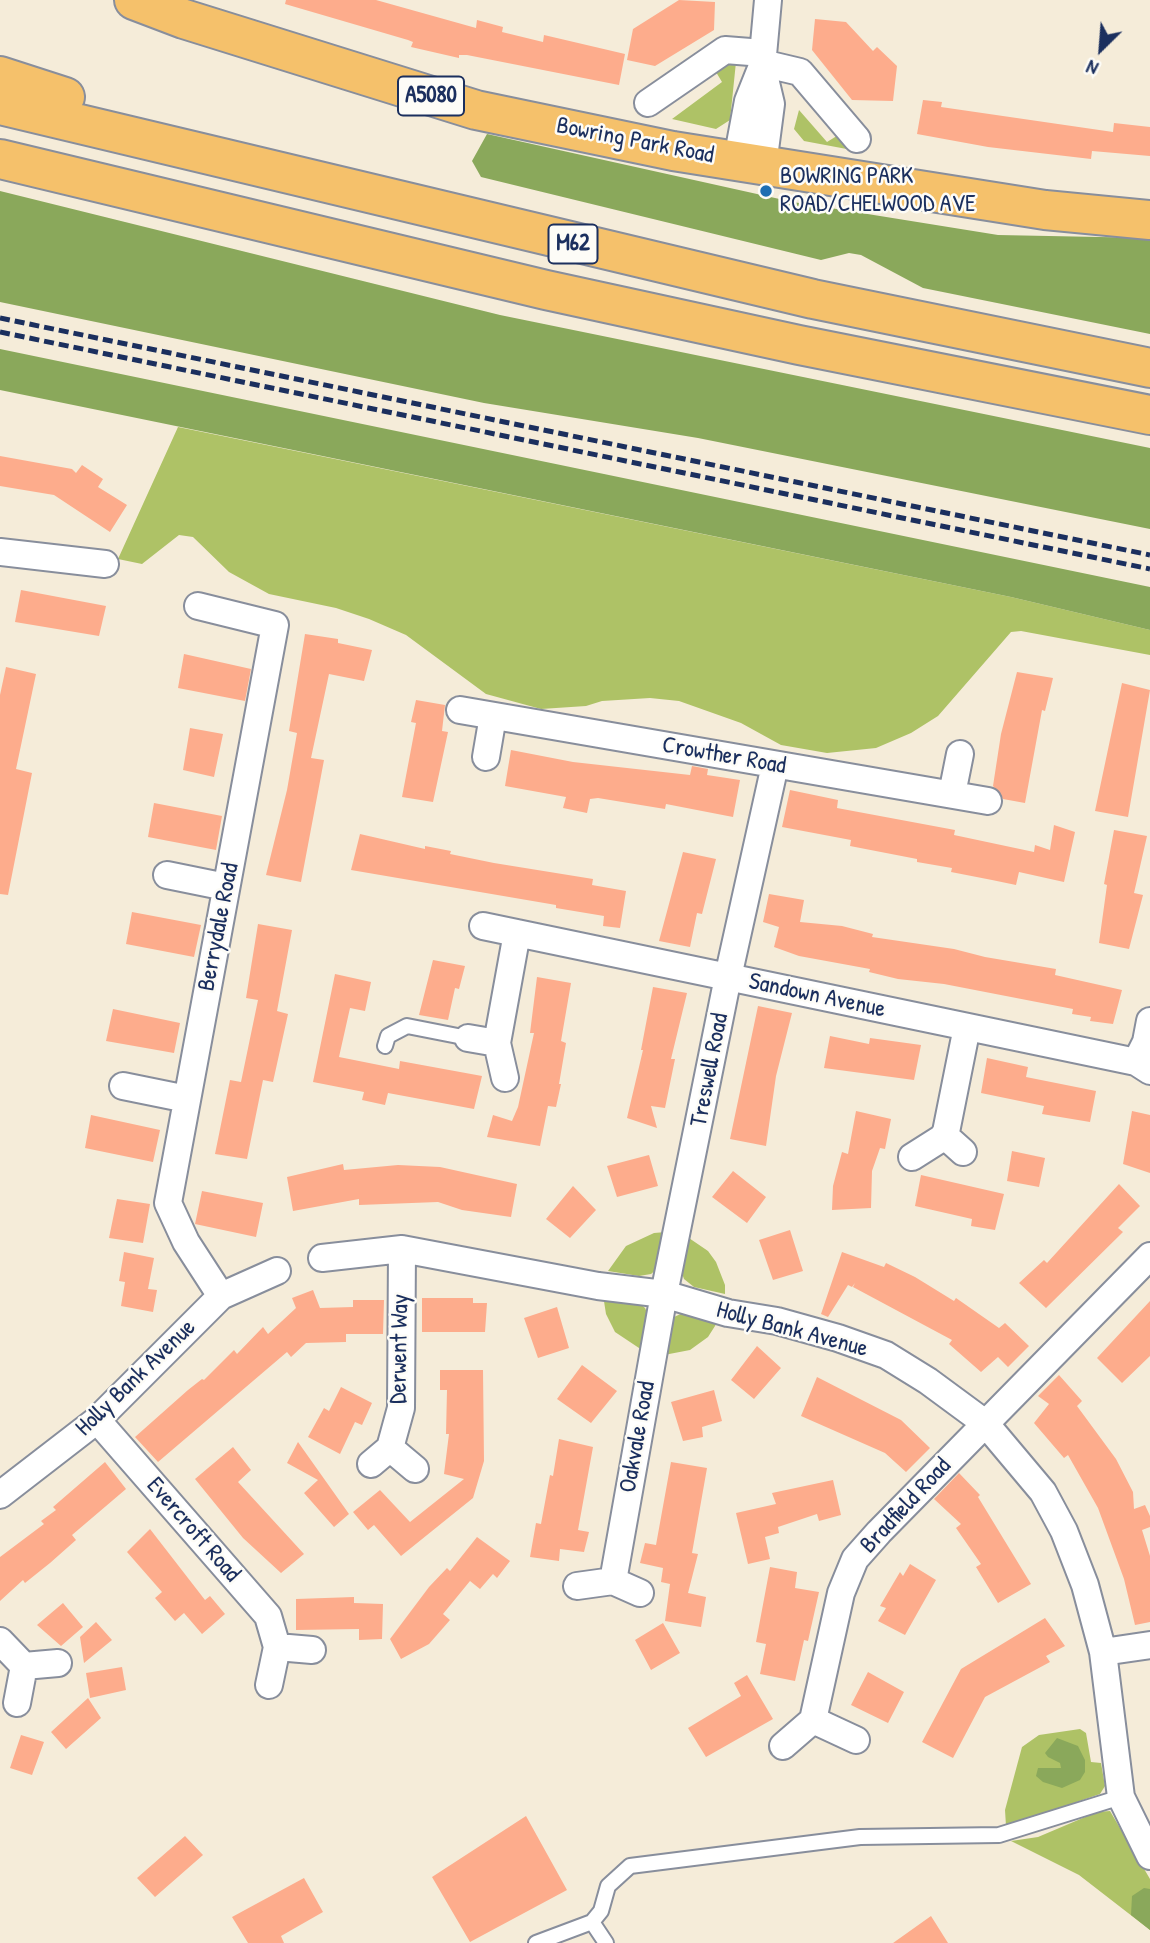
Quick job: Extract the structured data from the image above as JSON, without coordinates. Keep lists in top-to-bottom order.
{
  "streets": {
    "main road": ["A5080", "Bowring Park Road", "M62"],
    "street": [
      "Crowther Road",
      "Berrydale Road",
      "Sandown Avenue",
      "Treswell Road",
      "Holly Bank Avenue",
      "Derwent Way",
      "Oakvale Road",
      "Bradfield Road",
      "Evercroft Road"
    ]
  },
  "crossings": [
    ["Crowther Road", "Treswell Road"],
    ["Berrydale Road", "Holly Bank Avenue"],
    ["Sandown Avenue", "Treswell Road"],
    ["Treswell Road", "Holly Bank Avenue"],
    ["Treswell Road", "Oakvale Road"],
    ["Holly Bank Avenue", "Derwent Way"],
    ["Holly Bank Avenue", "Oakvale Road"],
    ["Holly Bank Avenue", "Bradfield Road"],
    ["Holly Bank Avenue", "Evercroft Road"]
  ],
  "places": ["BOWRING PARK ROAD/CHELWOOD AVE"],
  "north": "bottom left"
}
